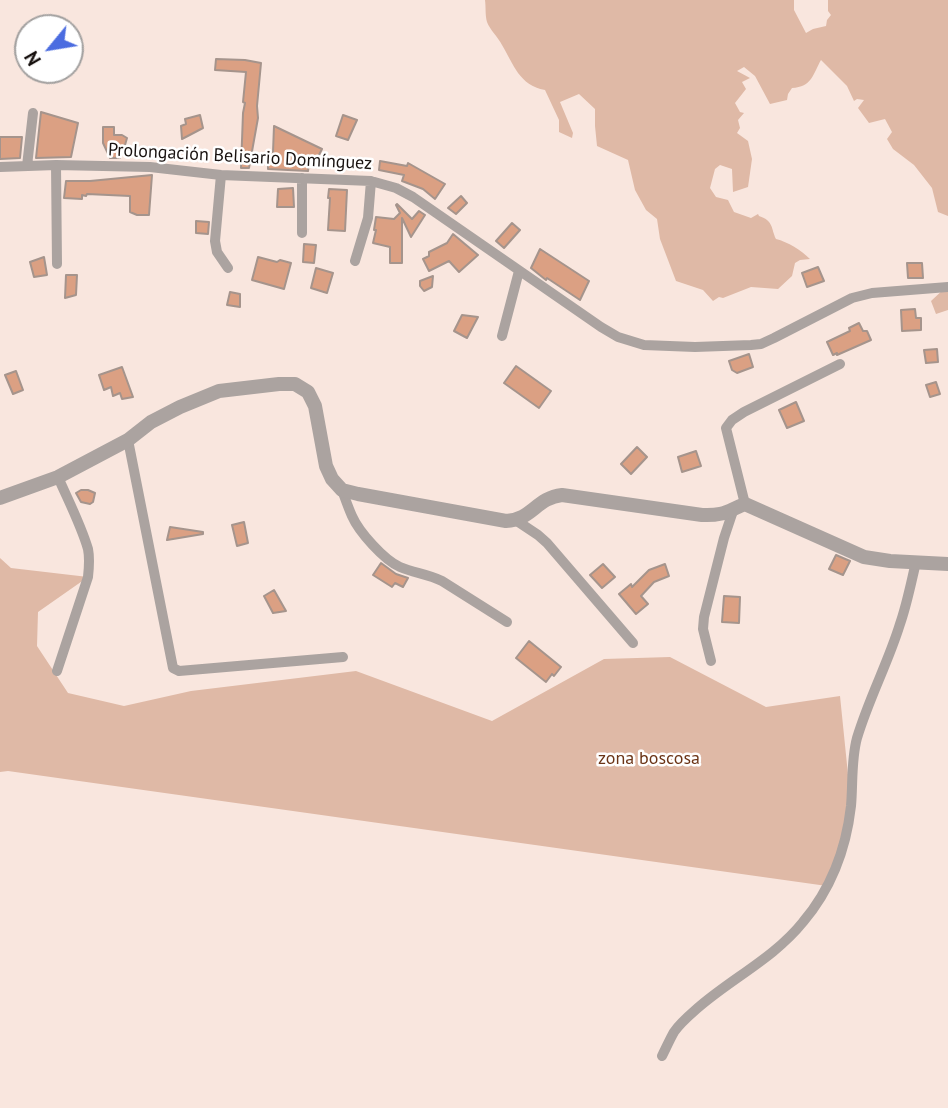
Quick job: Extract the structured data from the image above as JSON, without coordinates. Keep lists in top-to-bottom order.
{
  "streets": {
    "street": ["Prolongación Belisario Domínguez"]
  },
  "parks": ["zona boscosa"],
  "north": "bottom left"
}
